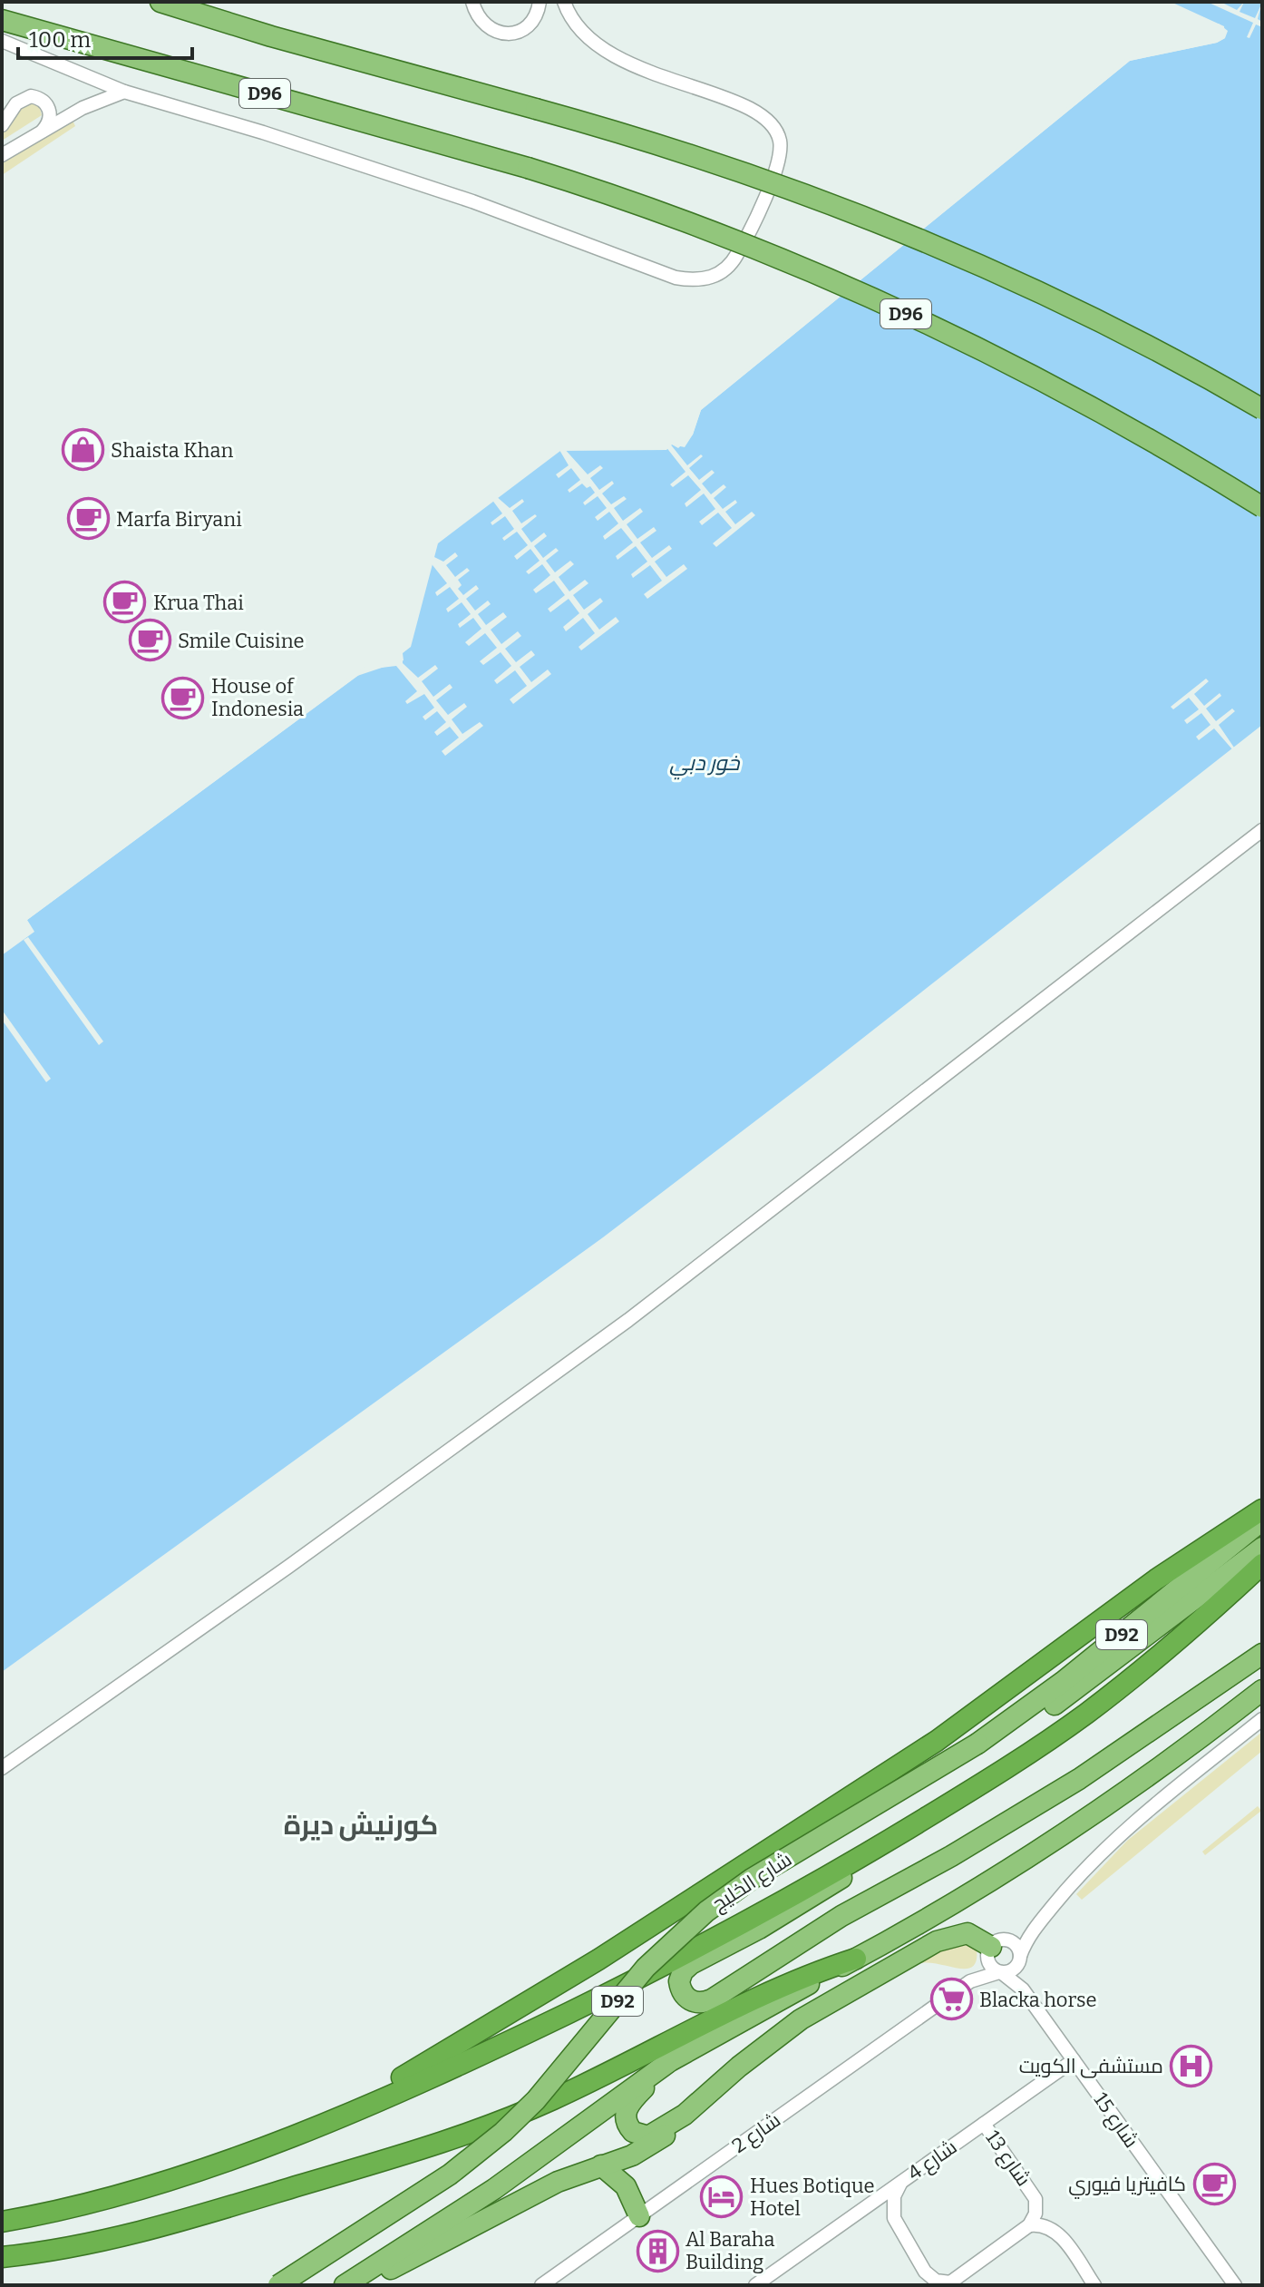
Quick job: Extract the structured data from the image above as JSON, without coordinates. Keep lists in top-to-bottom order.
{
  "streets": {
    "main road": ["D96", "D92", "شارع الخليج"],
    "street": [
      "شارع 15",
      "شارع 2",
      "شارع 13",
      "شارع 4"
    ]
  },
  "crossings": [
    ["شارع 15", "شارع 2"],
    ["شارع 15", "شارع 4"],
    ["شارع 13", "شارع 4"]
  ],
  "districts": ["كورنيش ديرة"],
  "water": ["خور دبي"],
  "places": {
    "shop": ["Shaista Khan"],
    "cafe": [
      "Marfa Biryani",
      "Krua Thai",
      "Smile Cuisine",
      "House of Indonesia",
      "كافيتريا فيوري"
    ],
    "supermarket": ["Blacka horse"],
    "hospital": ["مستشفى الكويت"],
    "hotel": ["Hues Botique Hotel"],
    "building": ["Al Baraha Building"]
  },
  "scale_bar": "100 m"
}
